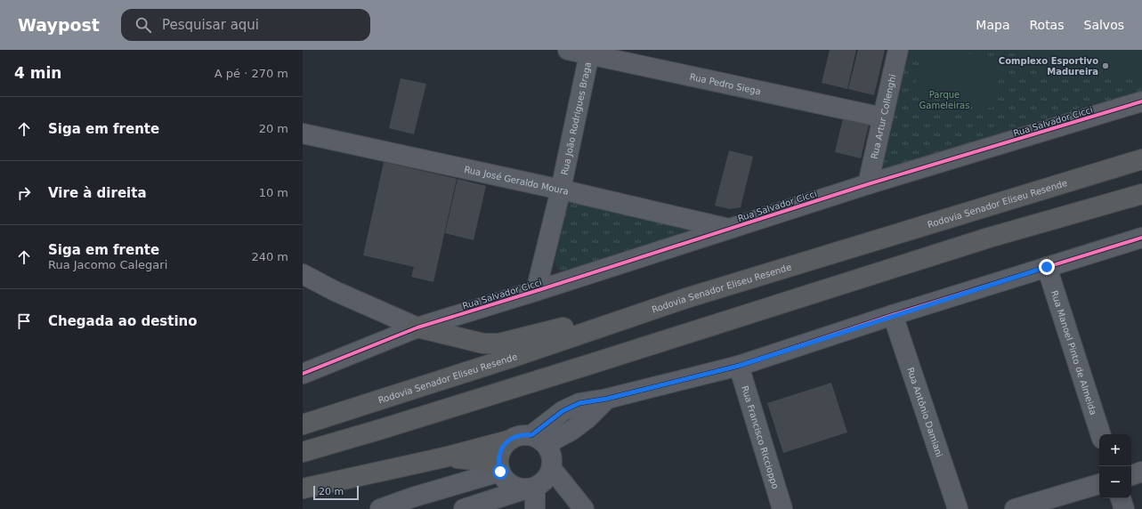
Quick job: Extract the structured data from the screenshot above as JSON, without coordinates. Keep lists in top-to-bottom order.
{
  "streets": {
    "highway": ["Rodovia Senador Eliseu Resende"],
    "street": [
      "Rua Pedro Siega",
      "Rua Artur Collenghi",
      "Rua João Rodrigues Braga",
      "Rua Salvador Cicci",
      "Rua José Geraldo Moura",
      "Rua Manoel Pinto de Almeida",
      "Rua Antônio Damiani",
      "Rua Francisco Riccioppo"
    ]
  },
  "crossings": [
    ["Rua Pedro Siega", "Rua Artur Collenghi"],
    ["Rua Pedro Siega", "Rua João Rodrigues Braga"],
    ["Rua Artur Collenghi", "Rua Salvador Cicci"],
    ["Rua João Rodrigues Braga", "Rua Salvador Cicci"],
    ["Rua João Rodrigues Braga", "Rua José Geraldo Moura"],
    ["Rua Salvador Cicci", "Rua José Geraldo Moura"]
  ],
  "parks": ["Parque Gameleiras"],
  "places": ["Complexo Esportivo Madureira"],
  "scale_bar": "20 m",
  "page": {
    "header": "Waypost",
    "search": "Pesquisar aqui",
    "nav": ["Mapa", "Rotas", "Salvos"],
    "heading": ["4 min", "A pé · 270 m"],
    "list": [
      ["Siga em frente", "20 m"],
      ["Vire à direita", "10 m"],
      ["Siga em frente", "Rua Jacomo Calegari", "240 m"],
      "Chegada ao destino"
    ],
    "map_buttons": ["+", "−"],
    "scale": "20 m"
  }
}
